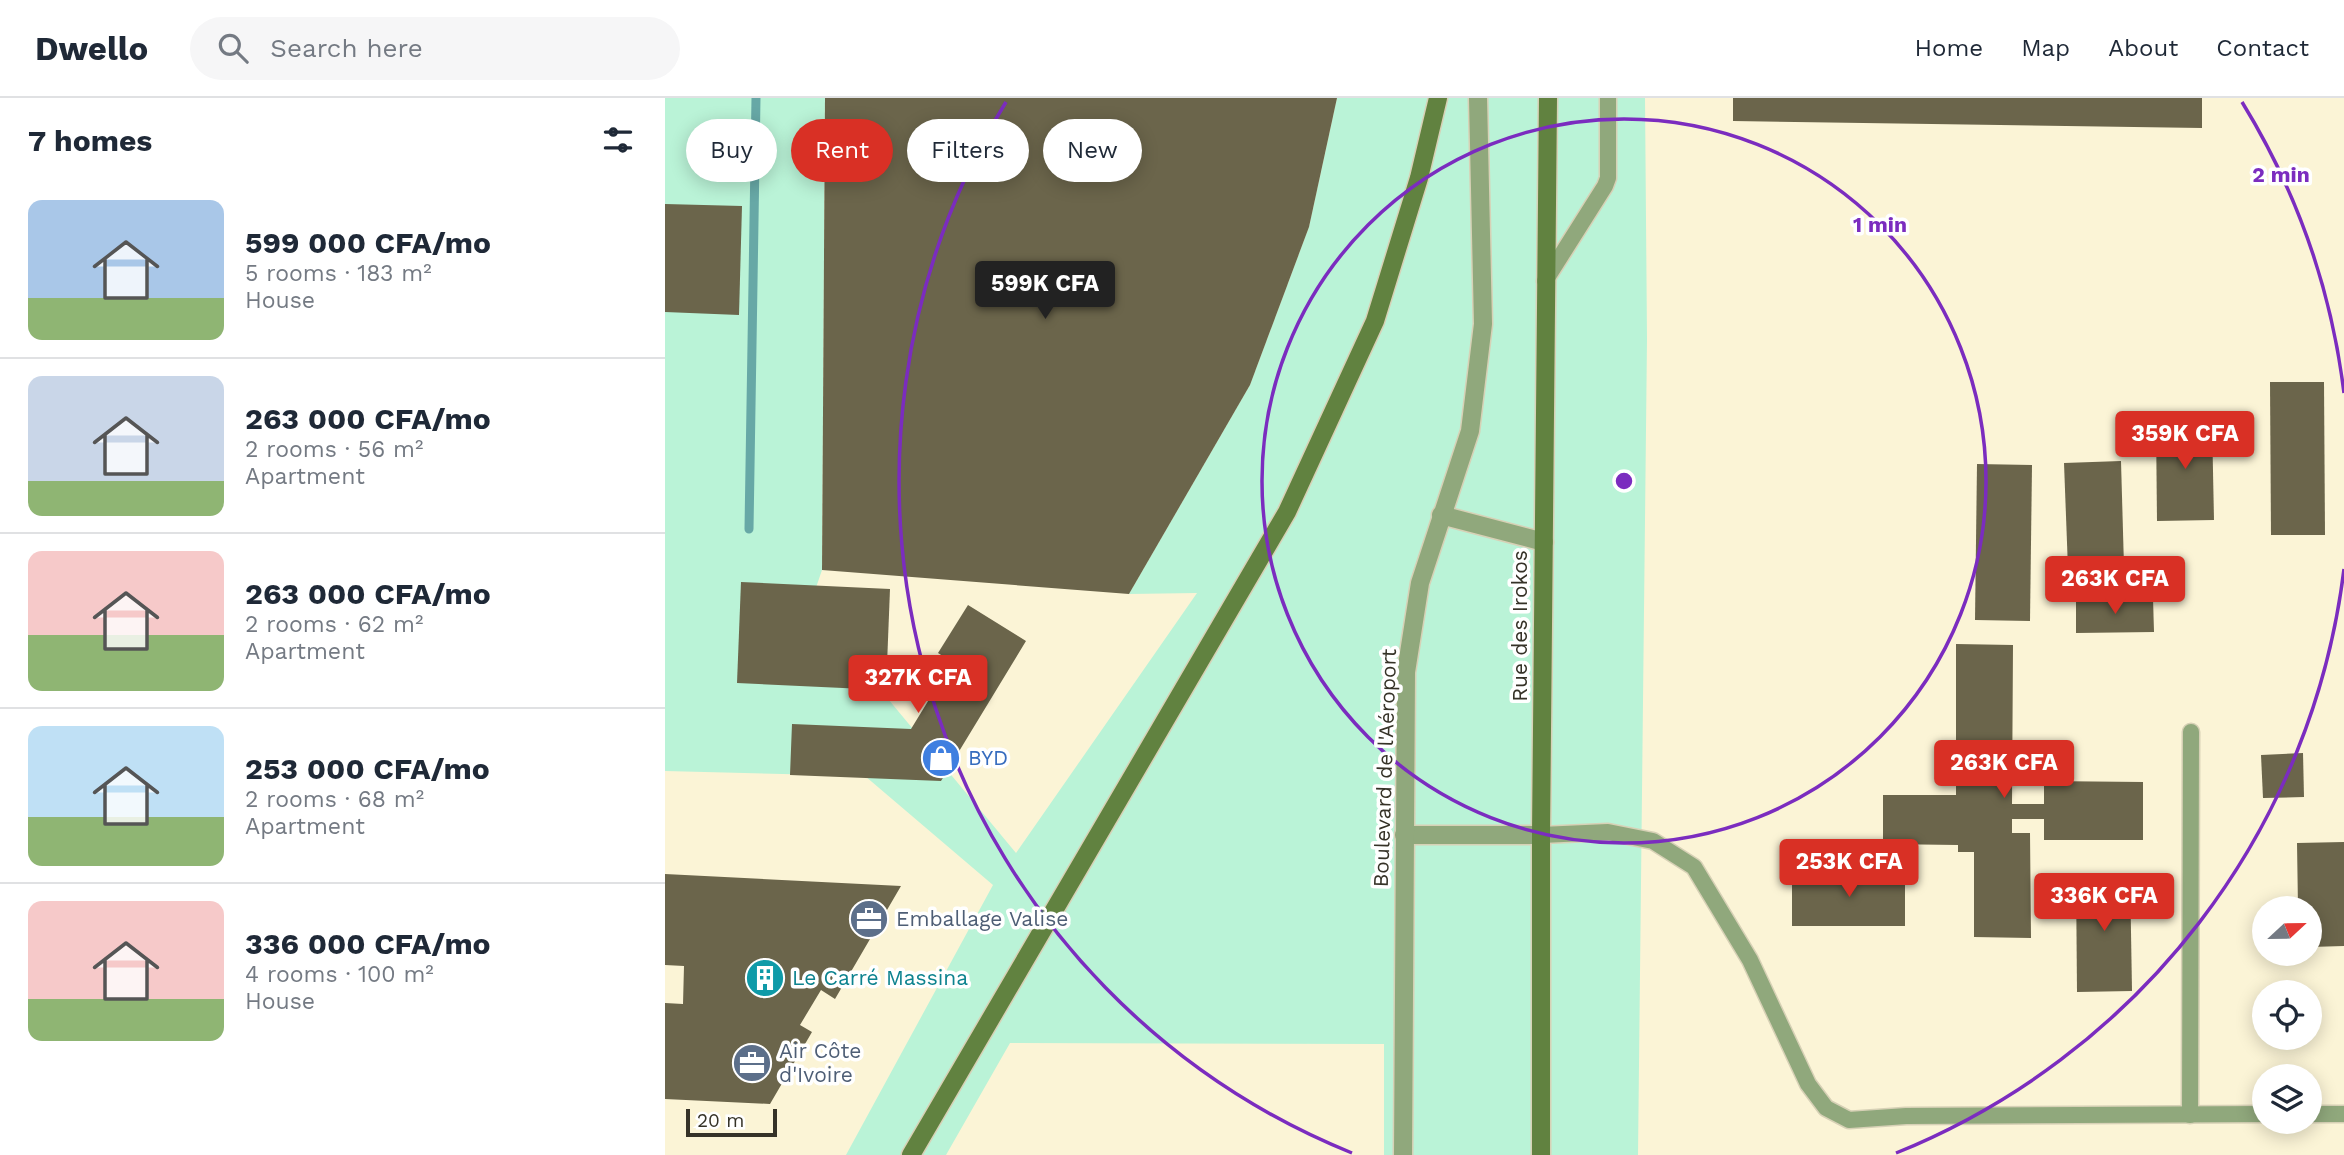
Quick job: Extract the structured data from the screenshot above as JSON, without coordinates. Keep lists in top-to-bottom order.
{
  "streets": {
    "main road": ["Rue des Irokos"],
    "street": ["Boulevard de l'Aéroport"]
  },
  "places": {
    "shop": ["BYD"],
    "office": ["Emballage Valise", "Air Côte d'Ivoire"],
    "building": ["Le Carré Massina"]
  },
  "scale_bar": "20 m",
  "north": "right",
  "page": {
    "header": "Dwello",
    "search": "Search here",
    "nav": [
      "Home",
      "Map",
      "About",
      "Contact"
    ],
    "heading": "7 homes",
    "chip": [
      "Buy",
      "Rent",
      "Filters",
      "New"
    ],
    "list": [
      {
        "name": "599 000 CFA/mo",
        "note": "5 rooms · 183 m² · House"
      },
      {
        "name": "263 000 CFA/mo",
        "note": "2 rooms · 56 m² · Apartment"
      },
      {
        "name": "263 000 CFA/mo",
        "note": "2 rooms · 62 m² · Apartment"
      },
      {
        "name": "253 000 CFA/mo",
        "note": "2 rooms · 68 m² · Apartment"
      },
      {
        "name": "336 000 CFA/mo",
        "note": "4 rooms · 100 m² · House"
      }
    ],
    "price": [
      "599K CFA",
      "359K CFA",
      "263K CFA",
      "327K CFA",
      "263K CFA",
      "253K CFA",
      "336K CFA"
    ],
    "scale": "20 m"
  },
  "rings": ["2 min", "1 min"]
}
